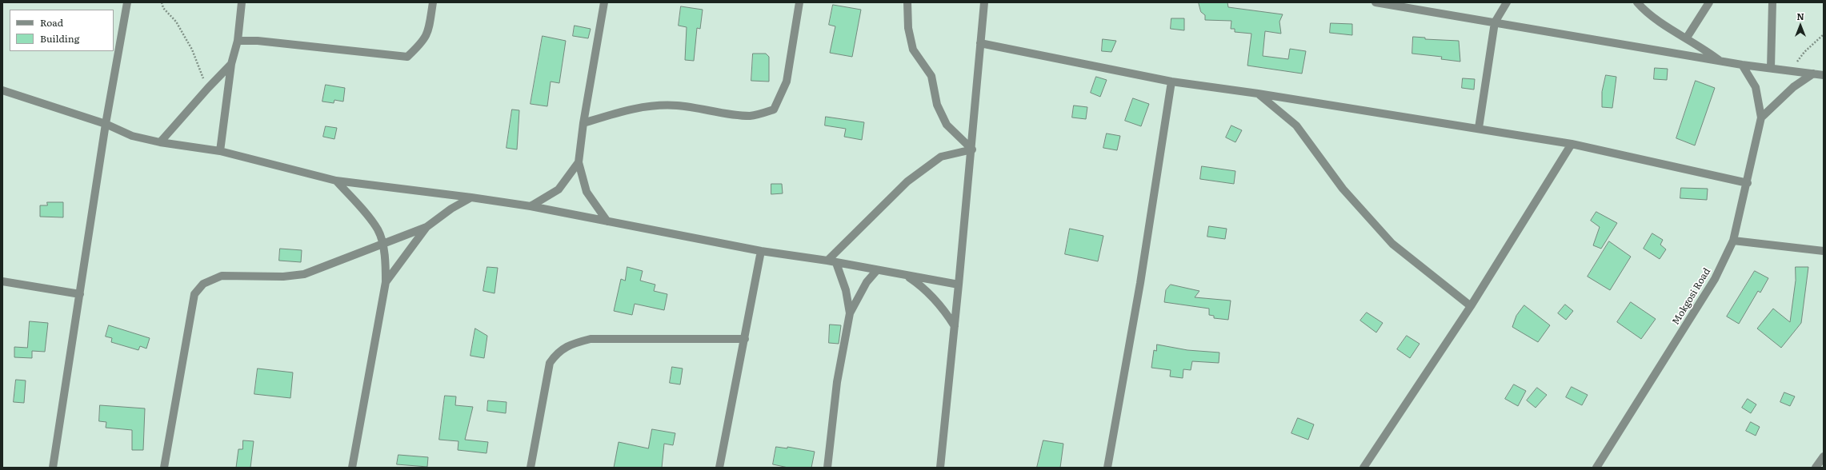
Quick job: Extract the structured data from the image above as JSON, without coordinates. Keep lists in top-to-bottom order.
{
  "streets": {
    "street": ["Mokgosi Road"]
  },
  "legend": ["Road", "Building"],
  "north": "top"
}
